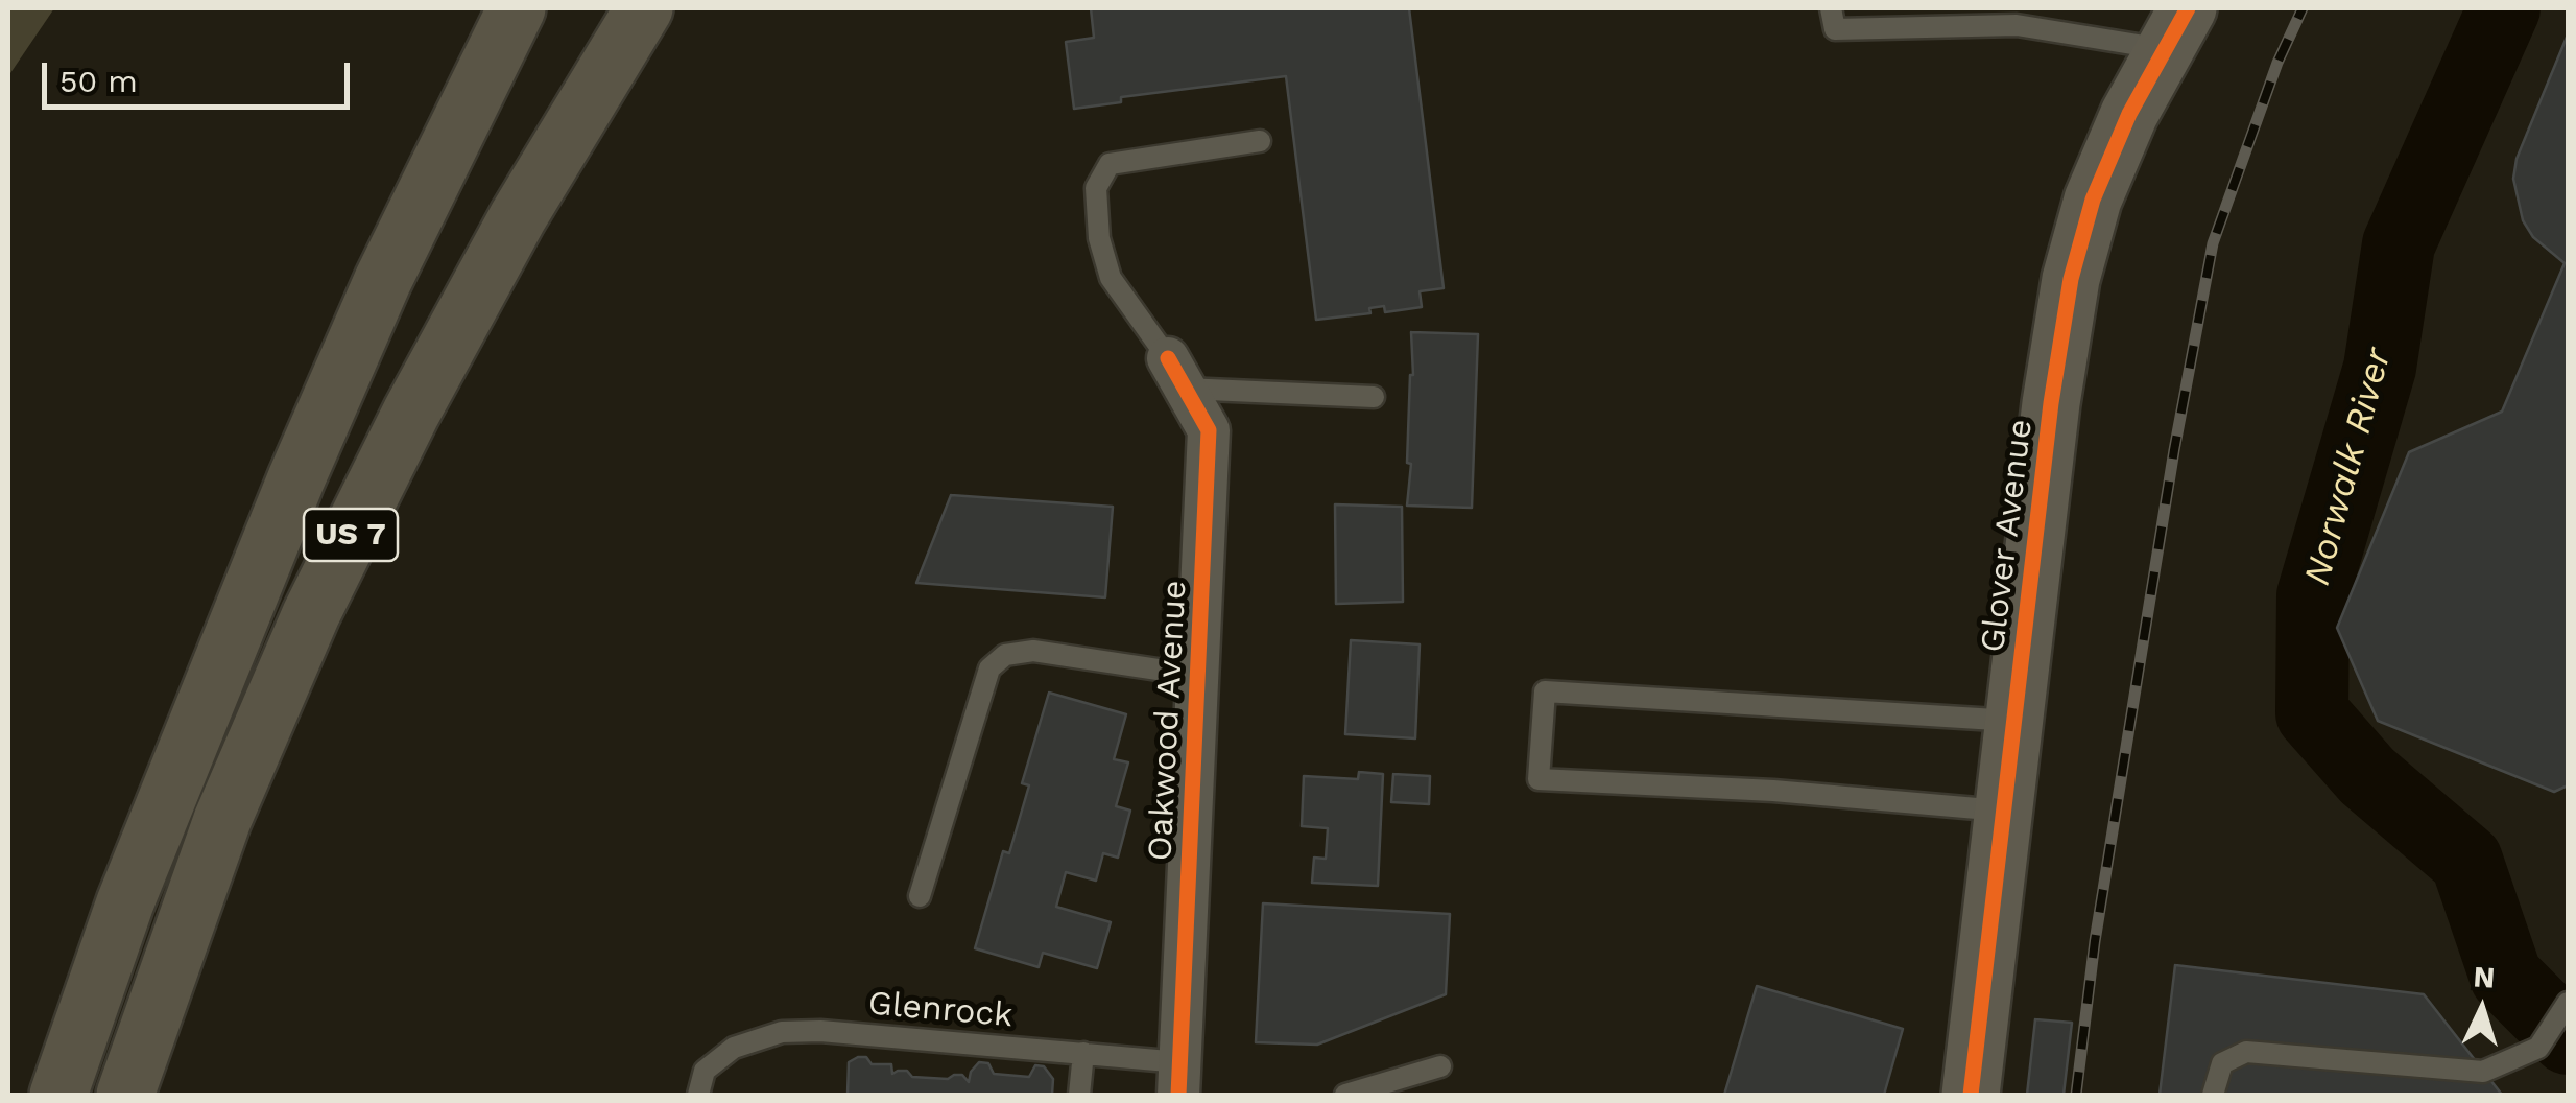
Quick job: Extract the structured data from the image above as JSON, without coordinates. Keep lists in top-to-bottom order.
{
  "streets": {
    "highway": ["US 7"],
    "street": ["Glover Avenue", "Oakwood Avenue"],
    "lane": ["Glenrock"]
  },
  "crossings": [
    ["Oakwood Avenue", "Glenrock"]
  ],
  "water": ["Norwalk River"],
  "scale_bar": "50 m",
  "north": "top"
}
